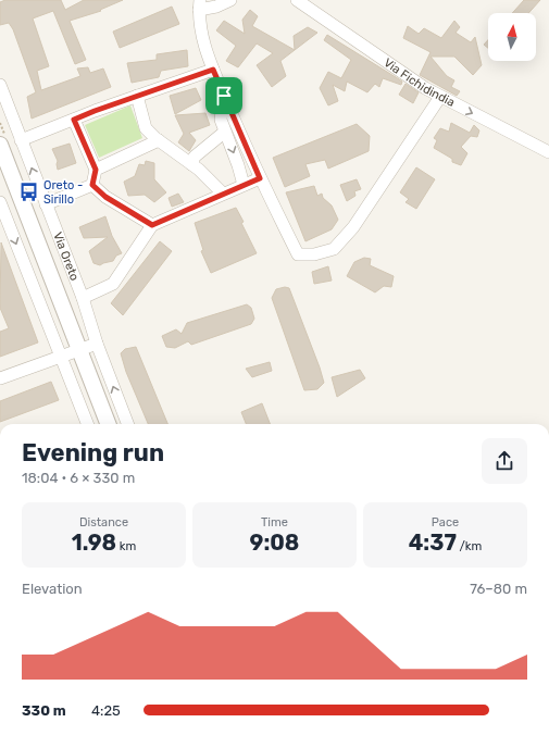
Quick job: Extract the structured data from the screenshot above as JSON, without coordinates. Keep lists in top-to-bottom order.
{
  "streets": {
    "street": ["Via Fichidindia", "Via Oreto"]
  },
  "one_way": ["Via Fichidindia"],
  "places": {
    "bus stop": ["Oreto - Sirillo"]
  },
  "north": "top",
  "page": {
    "heading": ["Evening run", "18:04 · 6 × 330 m"],
    "stats": [
      ["Distance", "1.98 km"],
      ["Time", "9:08"],
      ["Pace", "4:37 /km"]
    ],
    "chart": ["Elevation", "76–80 m"],
    "list": [
      {
        "name": "330 m",
        "note": "4:25"
      }
    ]
  }
}
